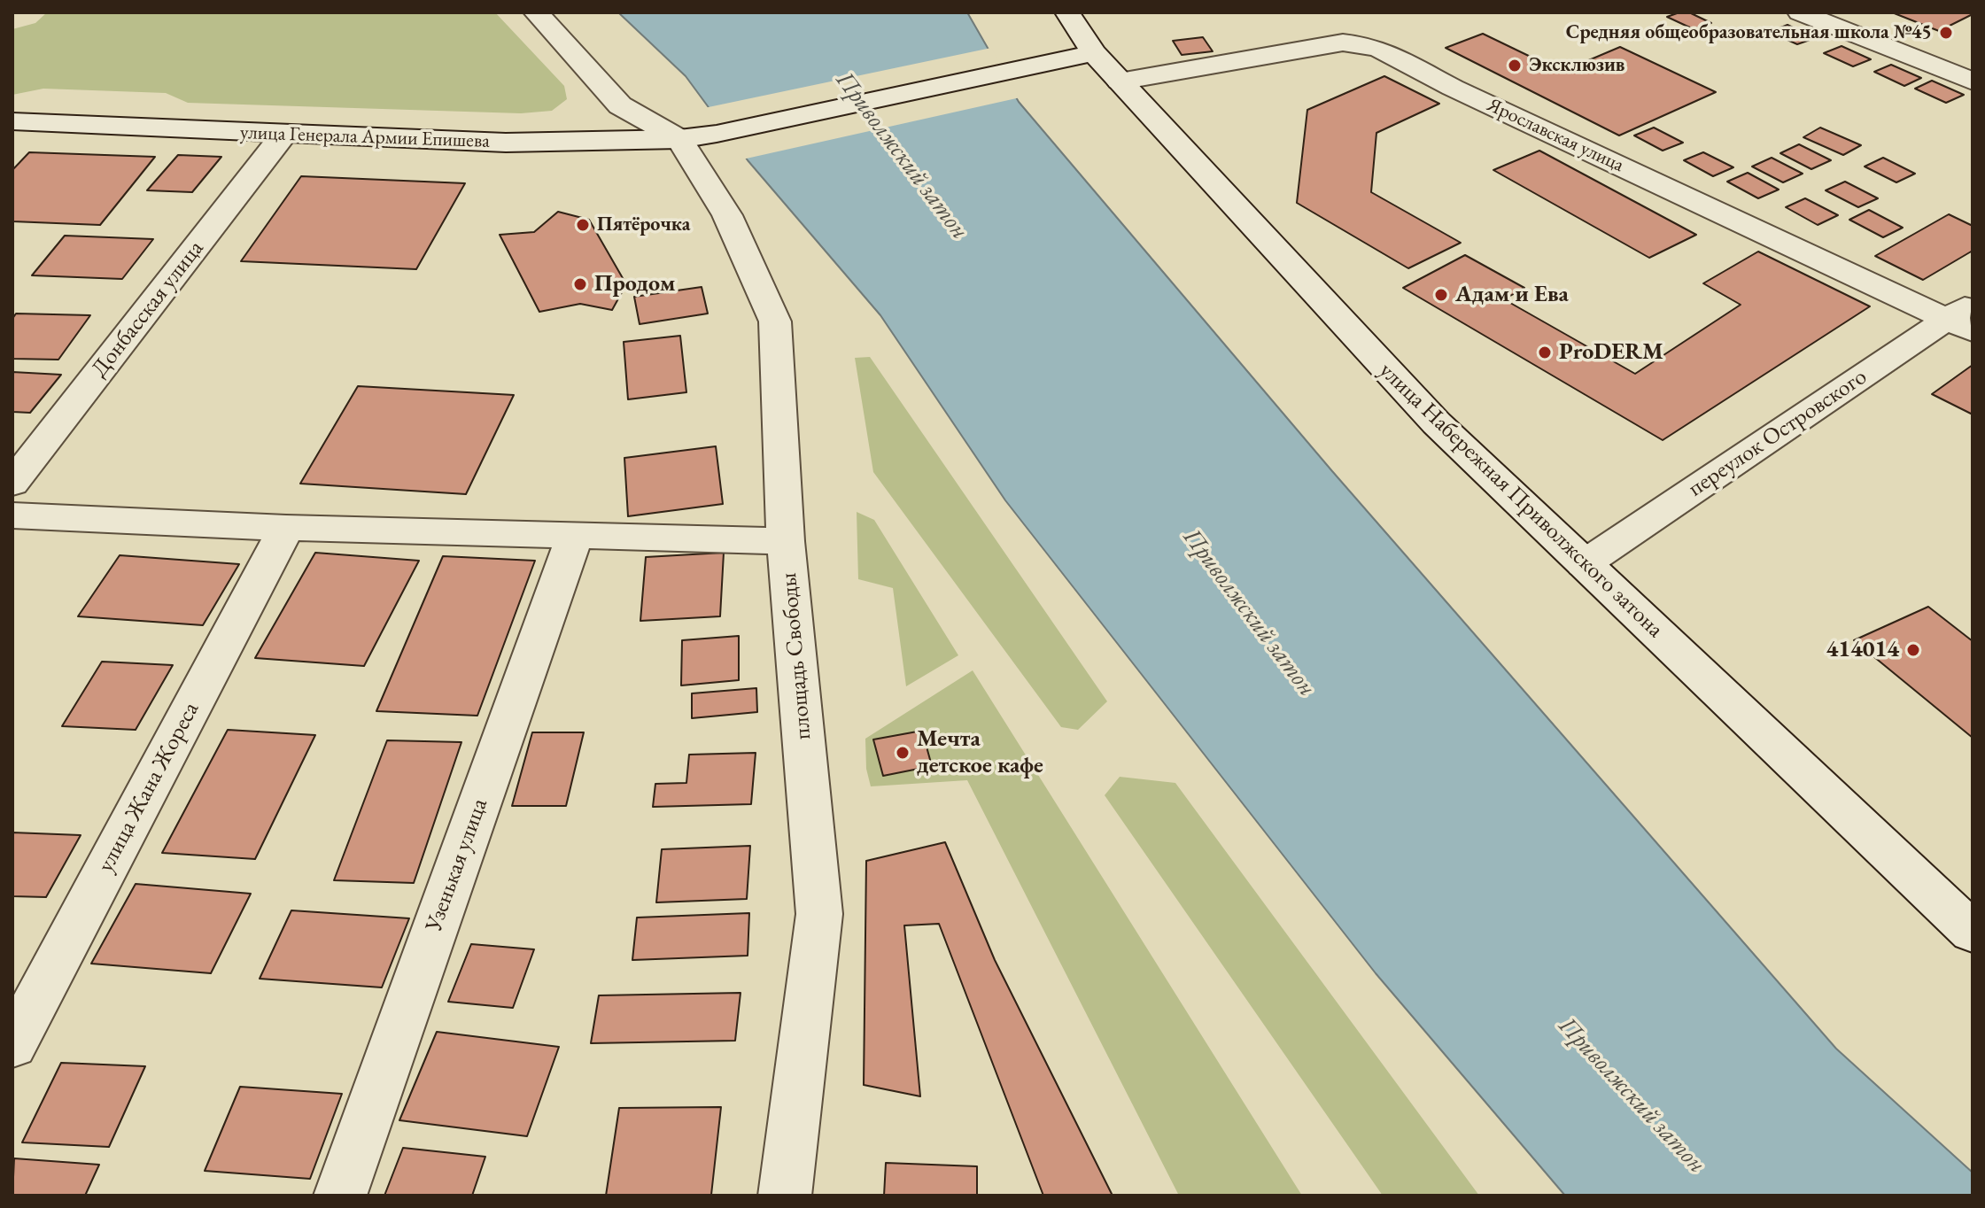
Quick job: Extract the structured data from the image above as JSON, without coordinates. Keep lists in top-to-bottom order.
{
  "streets": {
    "street": [
      "Ярославская улица",
      "улица Генерала Армии Епишева",
      "Донбасская улица",
      "переулок Островского",
      "улица Набережная Приволжского затона",
      "площадь Свободы",
      "улица Жана Жореса",
      "Узенькая улица"
    ]
  },
  "crossings": [
    ["Ярославская улица", "переулок Островского"],
    ["Ярославская улица", "улица Набережная Приволжского затона"],
    ["улица Генерала Армии Епишева", "Донбасская улица"],
    ["улица Генерала Армии Епишева", "улица Набережная Приволжского затона"],
    ["улица Генерала Армии Епишева", "площадь Свободы"],
    ["переулок Островского", "улица Набережная Приволжского затона"]
  ],
  "water": ["Приволжский затон"],
  "places": [
    "Средняя общеобразовательная школа №45",
    "Эксклюзив",
    "Пятёрочка",
    "Продом",
    "Адам и Ева",
    "ProDERM",
    "414014",
    "Мечта детское кафе"
  ]
}
